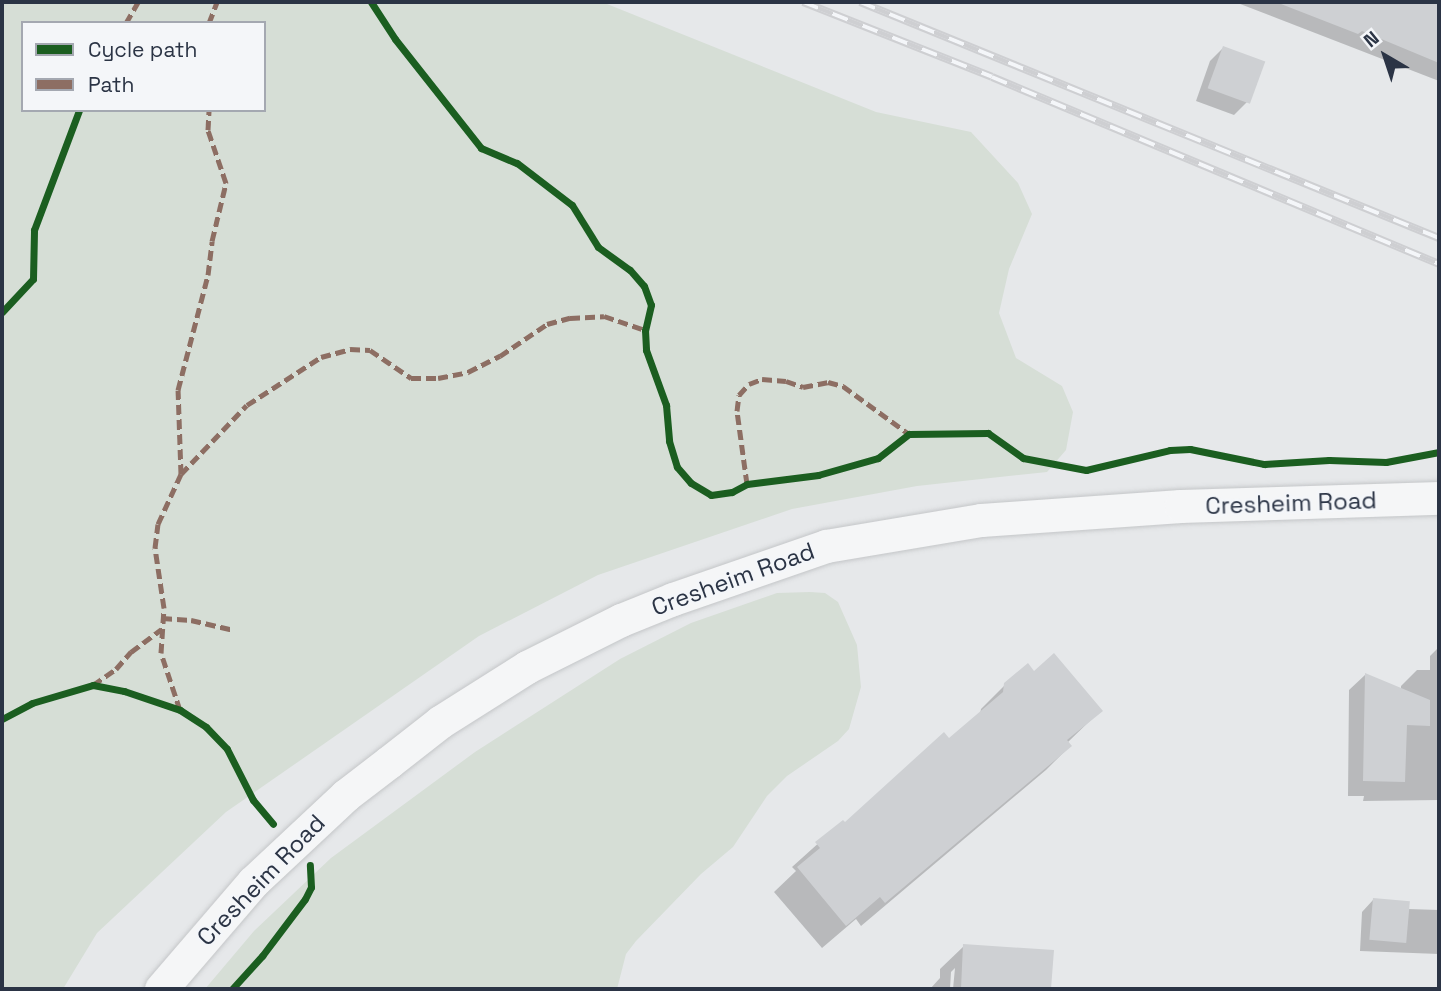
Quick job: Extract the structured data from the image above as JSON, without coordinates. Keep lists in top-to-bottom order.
{
  "streets": {
    "street": ["Cresheim Road"]
  },
  "legend": ["Cycle path", "Path"],
  "north": "top left"
}
